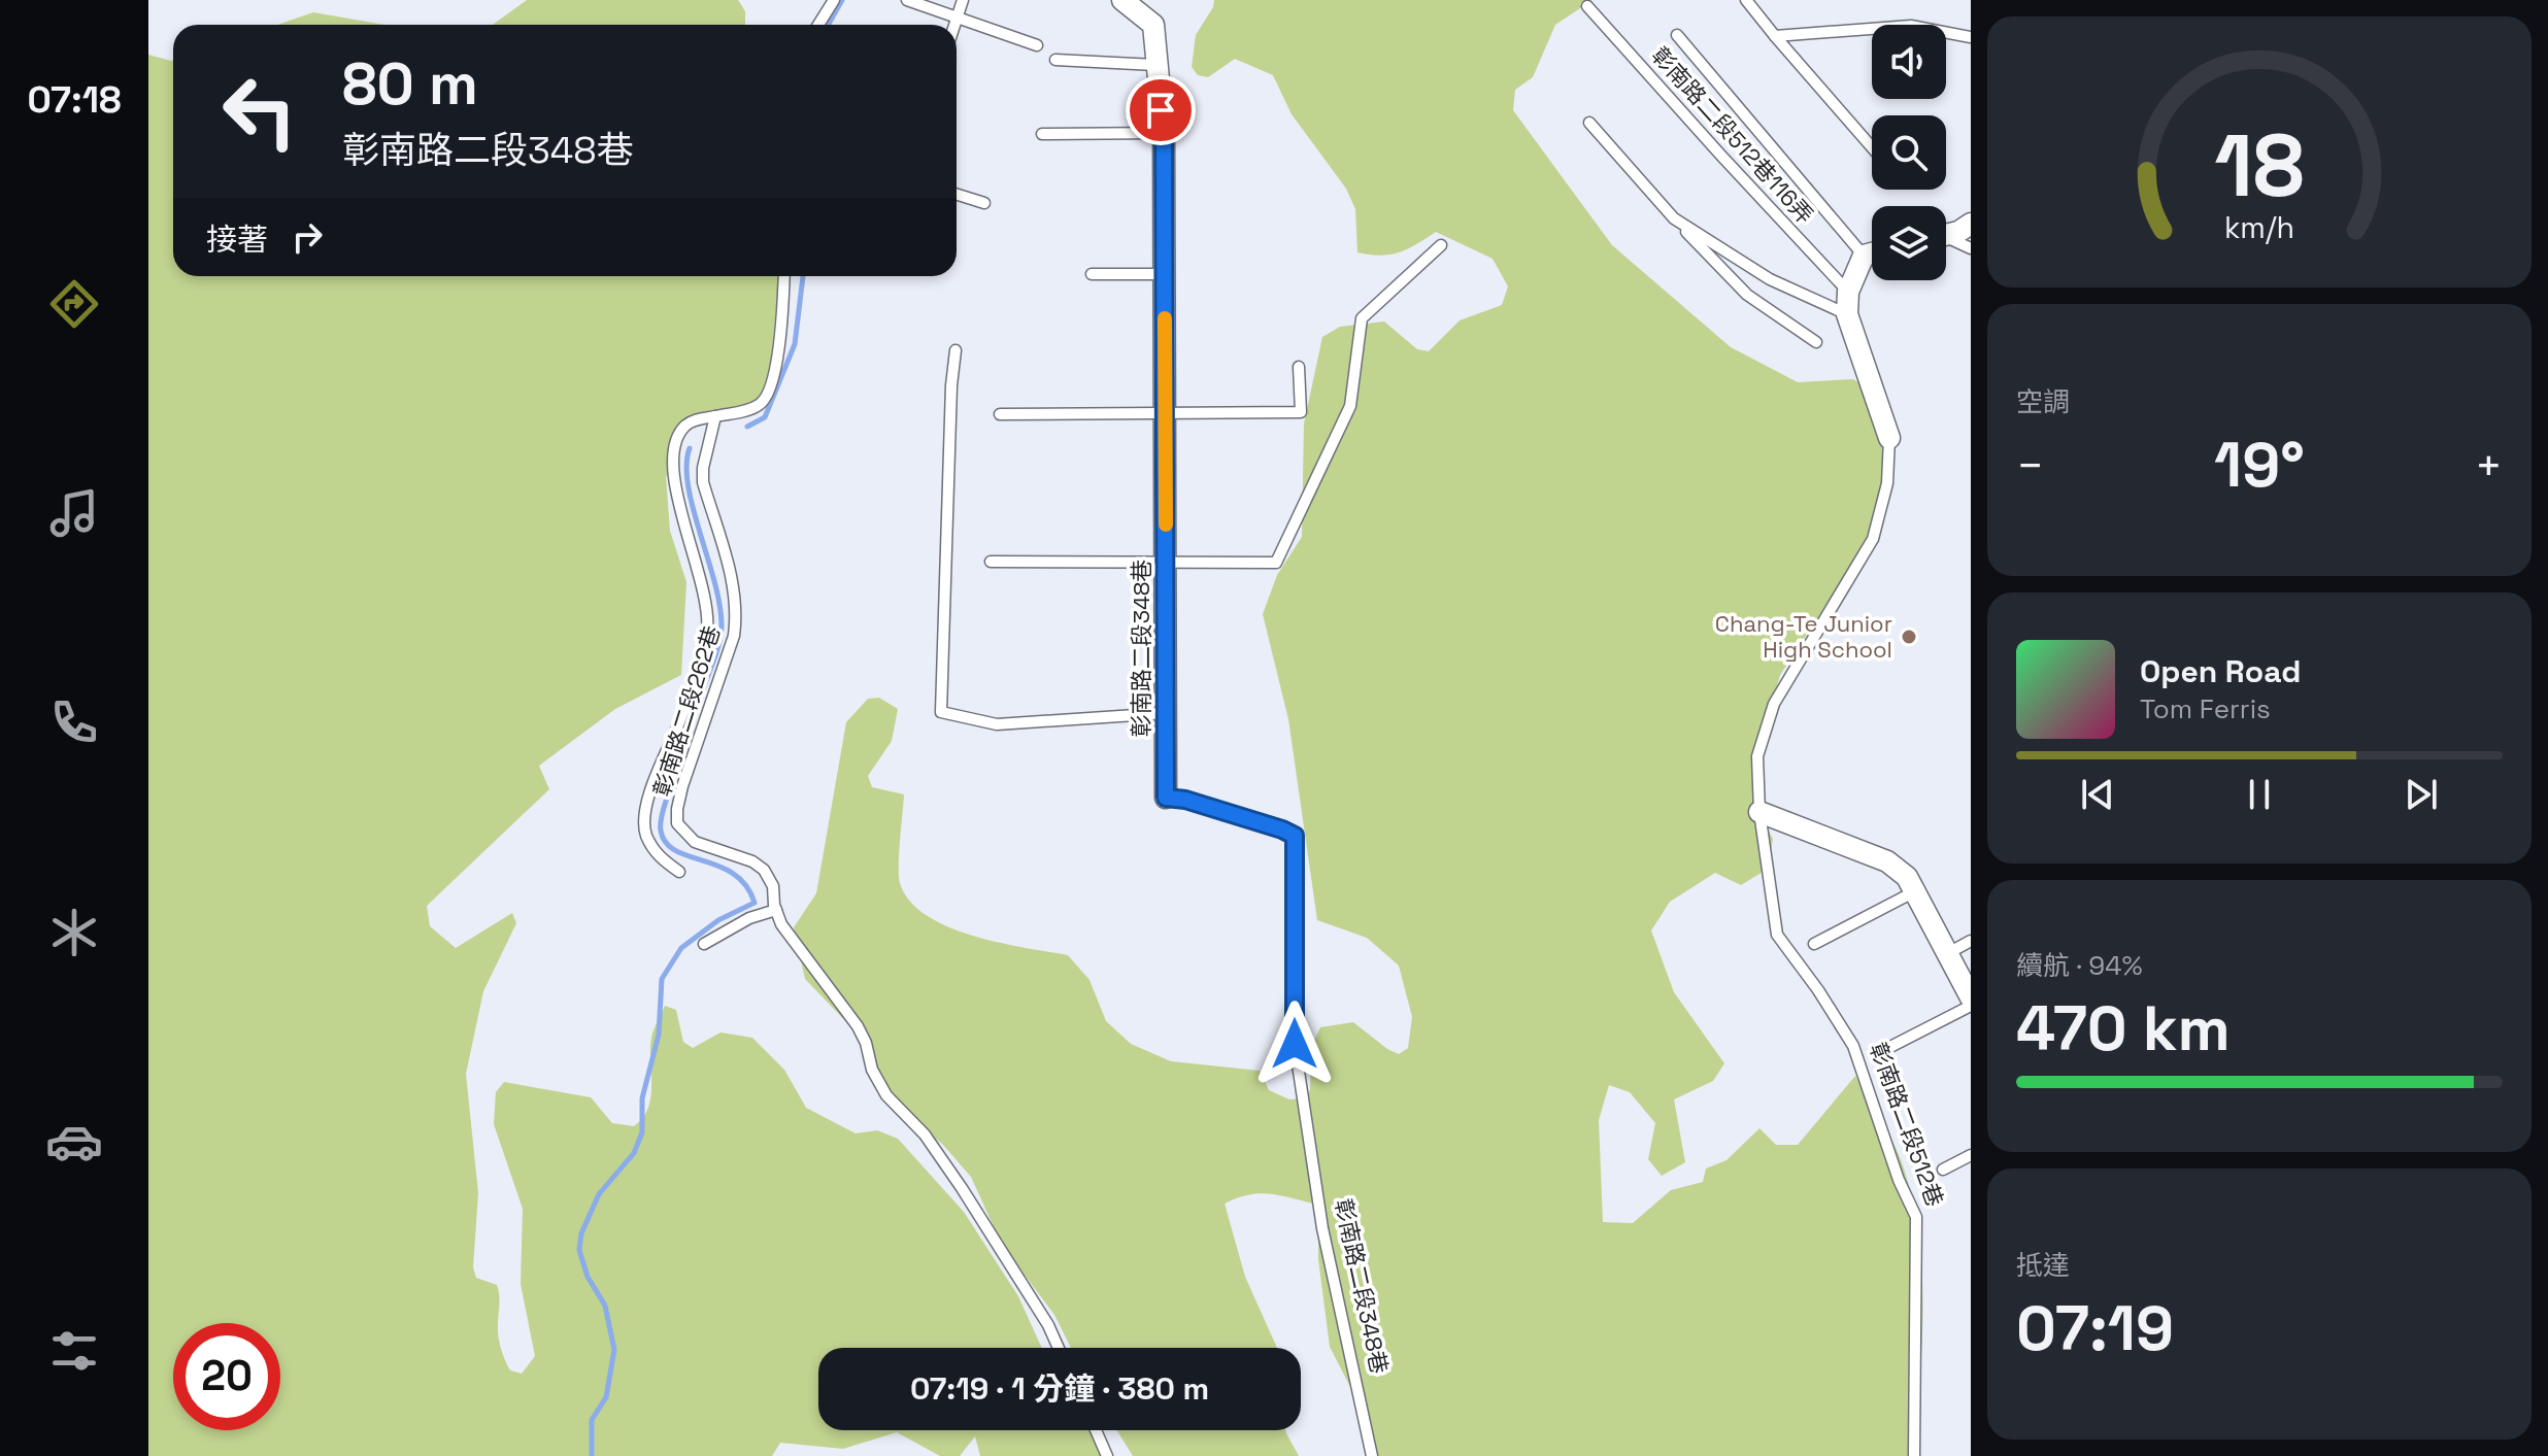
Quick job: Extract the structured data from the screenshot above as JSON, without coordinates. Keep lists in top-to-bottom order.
{
  "streets": {
    "street": ["彰南路二段348巷", "彰南路二段512巷"],
    "lane": ["彰南路二段512巷116弄", "彰南路二段262巷"]
  },
  "crossings": [
    ["彰南路二段512巷116弄", "彰南路二段512巷"]
  ],
  "places": ["Chang-Te Junior High School"],
  "page": {
    "tabs": "07:18",
    "turn": ["80 m", "彰南路二段348巷"],
    "then": "接著",
    "tile": [
      "空調",
      ["續航 · 94%", "470 km"],
      ["抵達", "07:19"]
    ],
    "heat": ["−", "19°", "+"],
    "song": ["Open Road", "Tom Ferris"],
    "limit": "20",
    "trip": "07:19 · 1 分鐘 · 380 m",
    "gauge": ["18", "km/h"]
  }
}
